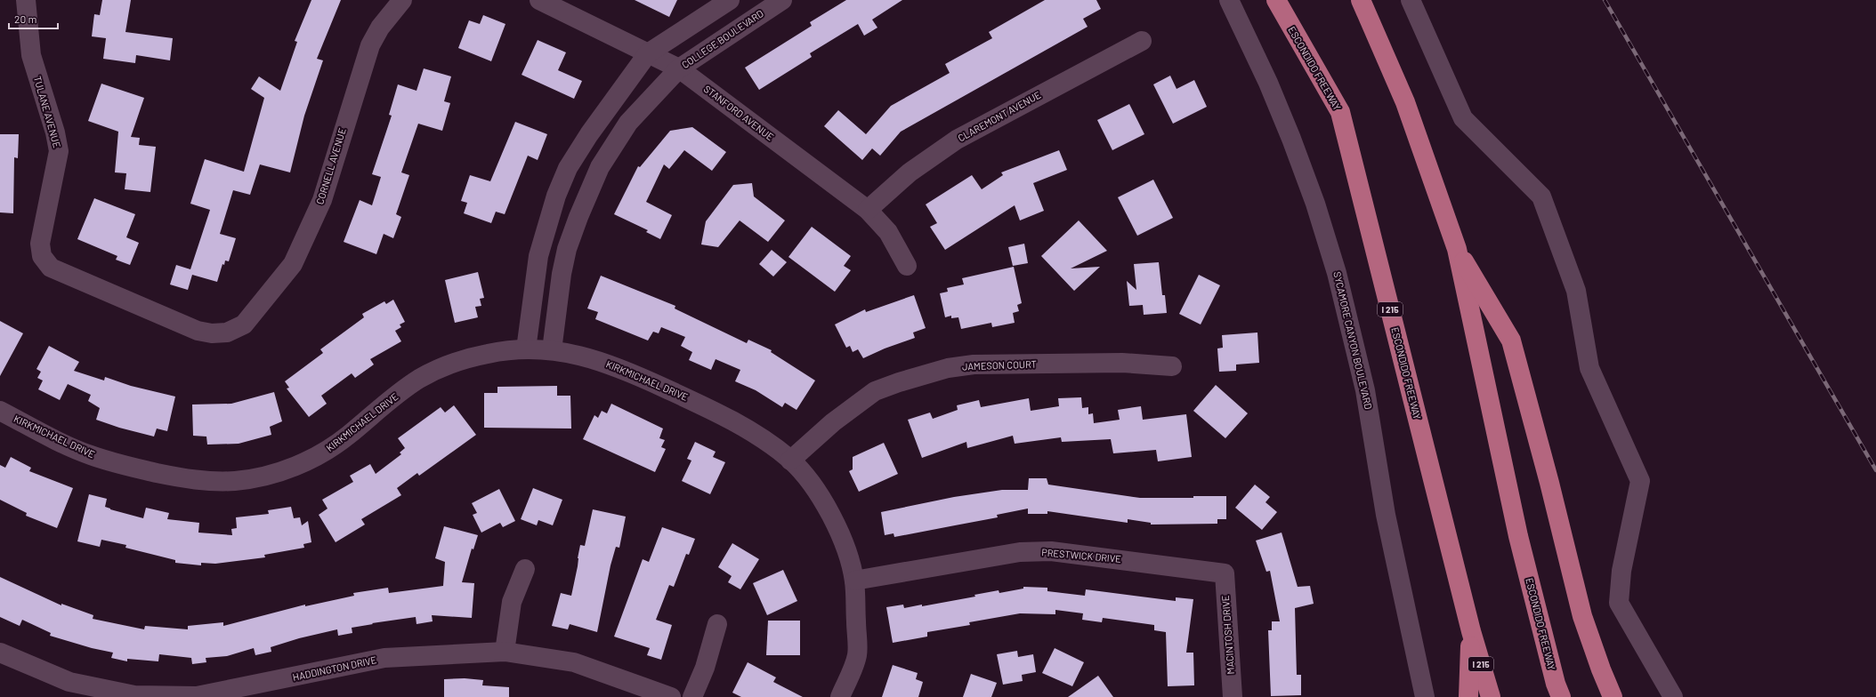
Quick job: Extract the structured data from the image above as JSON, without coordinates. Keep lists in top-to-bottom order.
{
  "streets": {
    "highway": ["ESCONDIDO FREEWAY", "I 215"],
    "street": [
      "COLLEGE BOULEVARD",
      "TULANE AVENUE",
      "STANFORD AVENUE",
      "CLAREMONT AVENUE",
      "CORNELL AVENUE",
      "SYCAMORE CANYON BOULEVARD",
      "JAMESON COURT",
      "KIRKMICHAEL DRIVE",
      "PRESTWICK DRIVE",
      "MACINTOSH DRIVE",
      "HADDINGTON DRIVE"
    ]
  },
  "crossings": [
    ["COLLEGE BOULEVARD", "STANFORD AVENUE"],
    ["COLLEGE BOULEVARD", "KIRKMICHAEL DRIVE"],
    ["TULANE AVENUE", "CORNELL AVENUE"],
    ["STANFORD AVENUE", "CLAREMONT AVENUE"],
    ["JAMESON COURT", "KIRKMICHAEL DRIVE"],
    ["KIRKMICHAEL DRIVE", "PRESTWICK DRIVE"],
    ["PRESTWICK DRIVE", "MACINTOSH DRIVE"]
  ],
  "scale_bar": "20 m"
}
